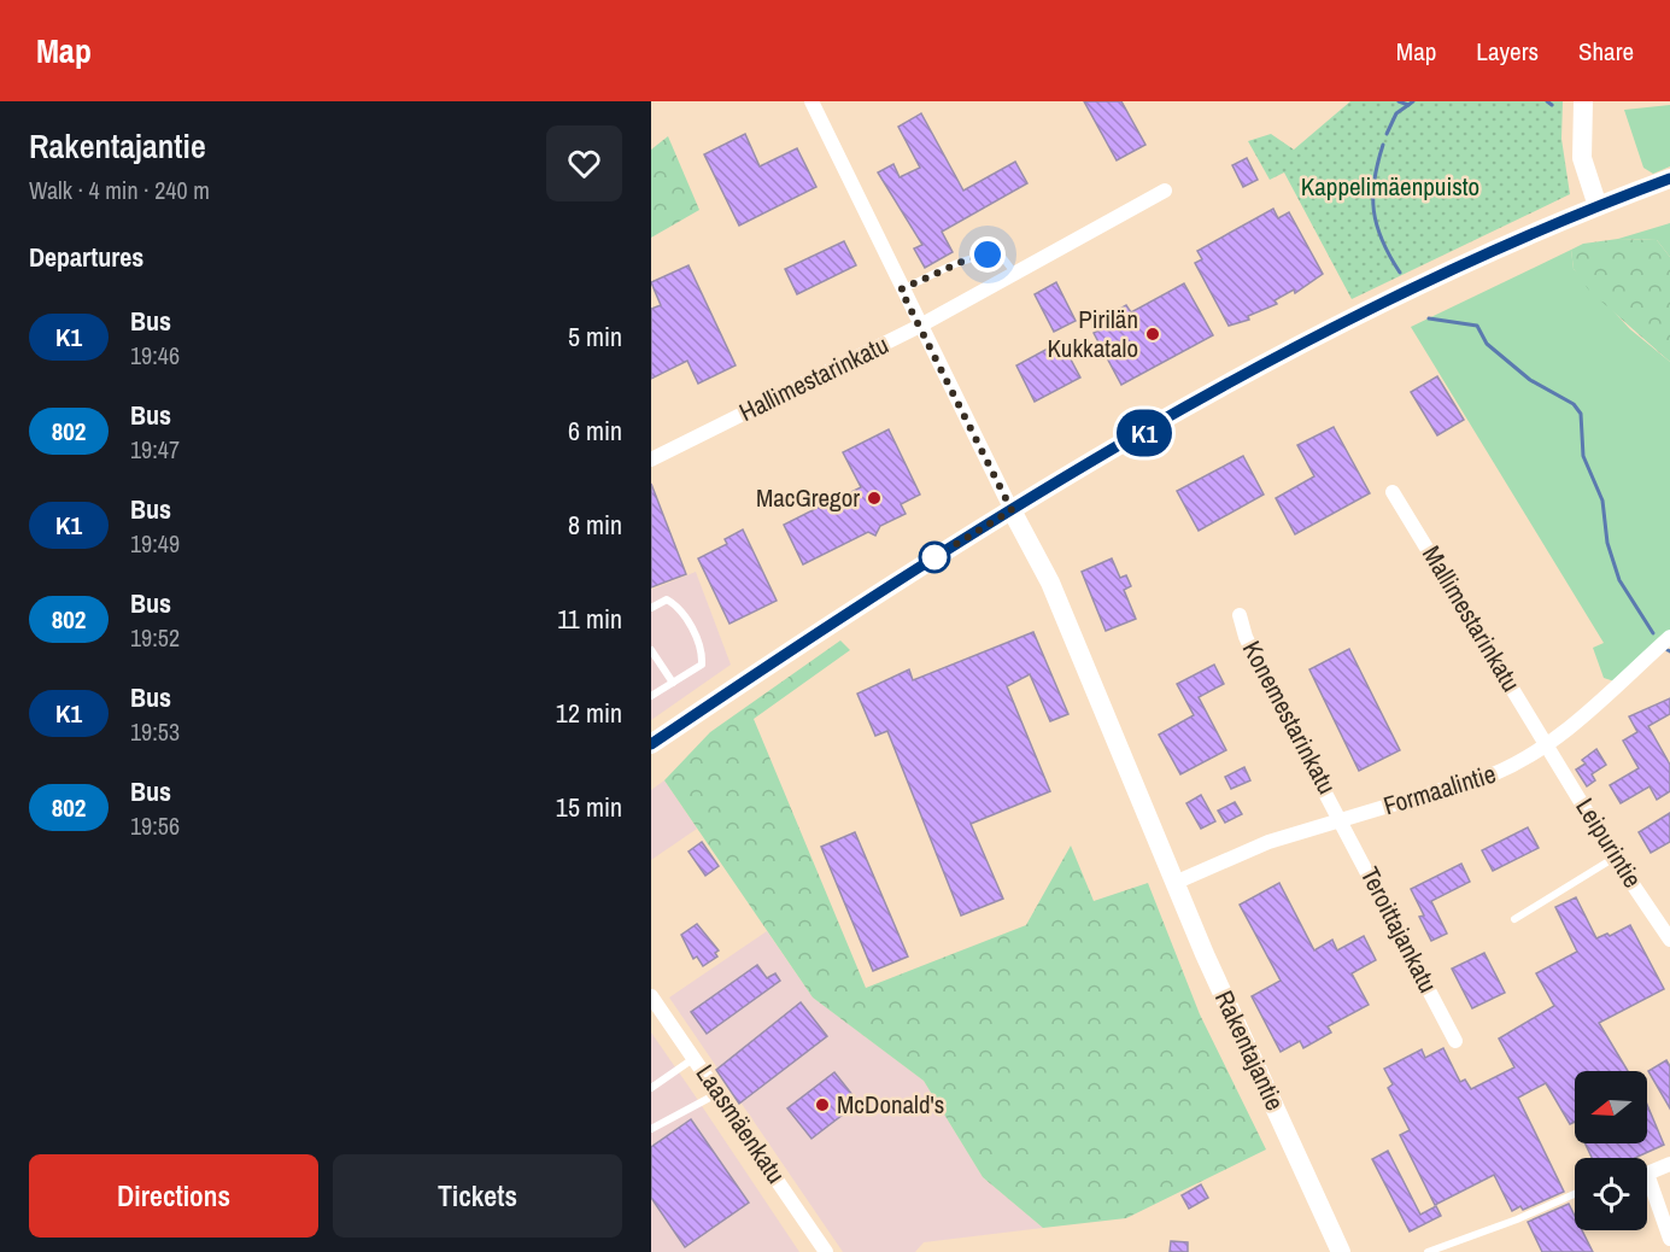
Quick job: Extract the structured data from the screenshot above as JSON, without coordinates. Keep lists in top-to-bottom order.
{
  "streets": {
    "main road": ["Rakentajantie"],
    "street": [
      "Hallimestarinkatu",
      "Mallimestarinkatu",
      "Konemestarinkatu",
      "Formaalintie",
      "Leipurintie",
      "Teroittajankatu",
      "Laasmäenkatu"
    ]
  },
  "crossings": [
    ["Hallimestarinkatu", "Rakentajantie"],
    ["Mallimestarinkatu", "Formaalintie"],
    ["Mallimestarinkatu", "Leipurintie"],
    ["Konemestarinkatu", "Formaalintie"],
    ["Konemestarinkatu", "Teroittajankatu"],
    ["Formaalintie", "Leipurintie"],
    ["Formaalintie", "Teroittajankatu"],
    ["Formaalintie", "Rakentajantie"]
  ],
  "parks": ["Kappelimäenpuisto"],
  "places": ["Pirilän Kukkatalo", "MacGregor", "McDonald's"],
  "lines": ["bus line K1"],
  "north": "left",
  "page": {
    "header": "Map",
    "nav": ["Map", "Layers", "Share"],
    "heading": [
      ["Rakentajantie", "Walk · 4 min · 240 m"],
      "Departures"
    ],
    "on_map": "K1",
    "list": [
      {
        "mark": "K1",
        "name": "Bus",
        "note": "19:46",
        "value": "5 min"
      },
      {
        "mark": "802",
        "name": "Bus",
        "note": "19:47",
        "value": "6 min"
      },
      {
        "mark": "K1",
        "name": "Bus",
        "note": "19:49",
        "value": "8 min"
      },
      {
        "mark": "802",
        "name": "Bus",
        "note": "19:52",
        "value": "11 min"
      },
      {
        "mark": "K1",
        "name": "Bus",
        "note": "19:53",
        "value": "12 min"
      },
      {
        "mark": "802",
        "name": "Bus",
        "note": "19:56",
        "value": "15 min"
      }
    ],
    "buttons": ["Directions", "Tickets"]
  }
}
